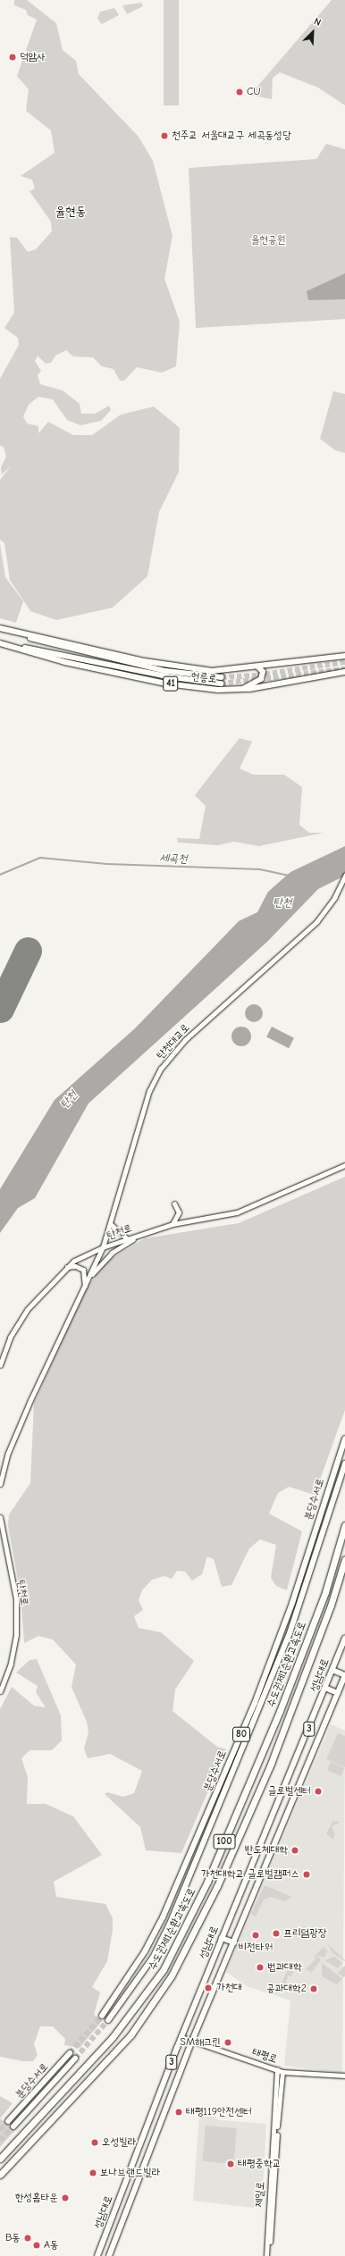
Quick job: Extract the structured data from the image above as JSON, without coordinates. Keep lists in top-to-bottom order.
{
  "streets": {
    "highway": [
      "분당수서로",
      "수도권제1순환고속도로",
      "80",
      "100"
    ],
    "main road": [
      "헌릉로",
      "41",
      "탄천로",
      "성남대로",
      "3",
      "태평로",
      "제일로"
    ],
    "street": ["탄천대교로"]
  },
  "crossings": [
    ["탄천대교로", "탄천로"],
    ["성남대로", "태평로"],
    ["태평로", "제일로"]
  ],
  "districts": ["율현동"],
  "water": ["세곡천", "탄천"],
  "parks": ["율현공원"],
  "places": [
    "덕암사",
    "CU",
    "천주교 서울대교구 세곡동성당",
    "글로벌센터",
    "반도체대학",
    "가천대학교 글로벌캠퍼스",
    "프리덤광장",
    "비전타워",
    "법과대학",
    "가천대",
    "공과대학2",
    "SM해그린",
    "태평119안전센터",
    "오성빌라",
    "태평중학교",
    "보나브랜드빌라",
    "한성홈타운",
    "B동",
    "A동"
  ],
  "north": "top right"
}
